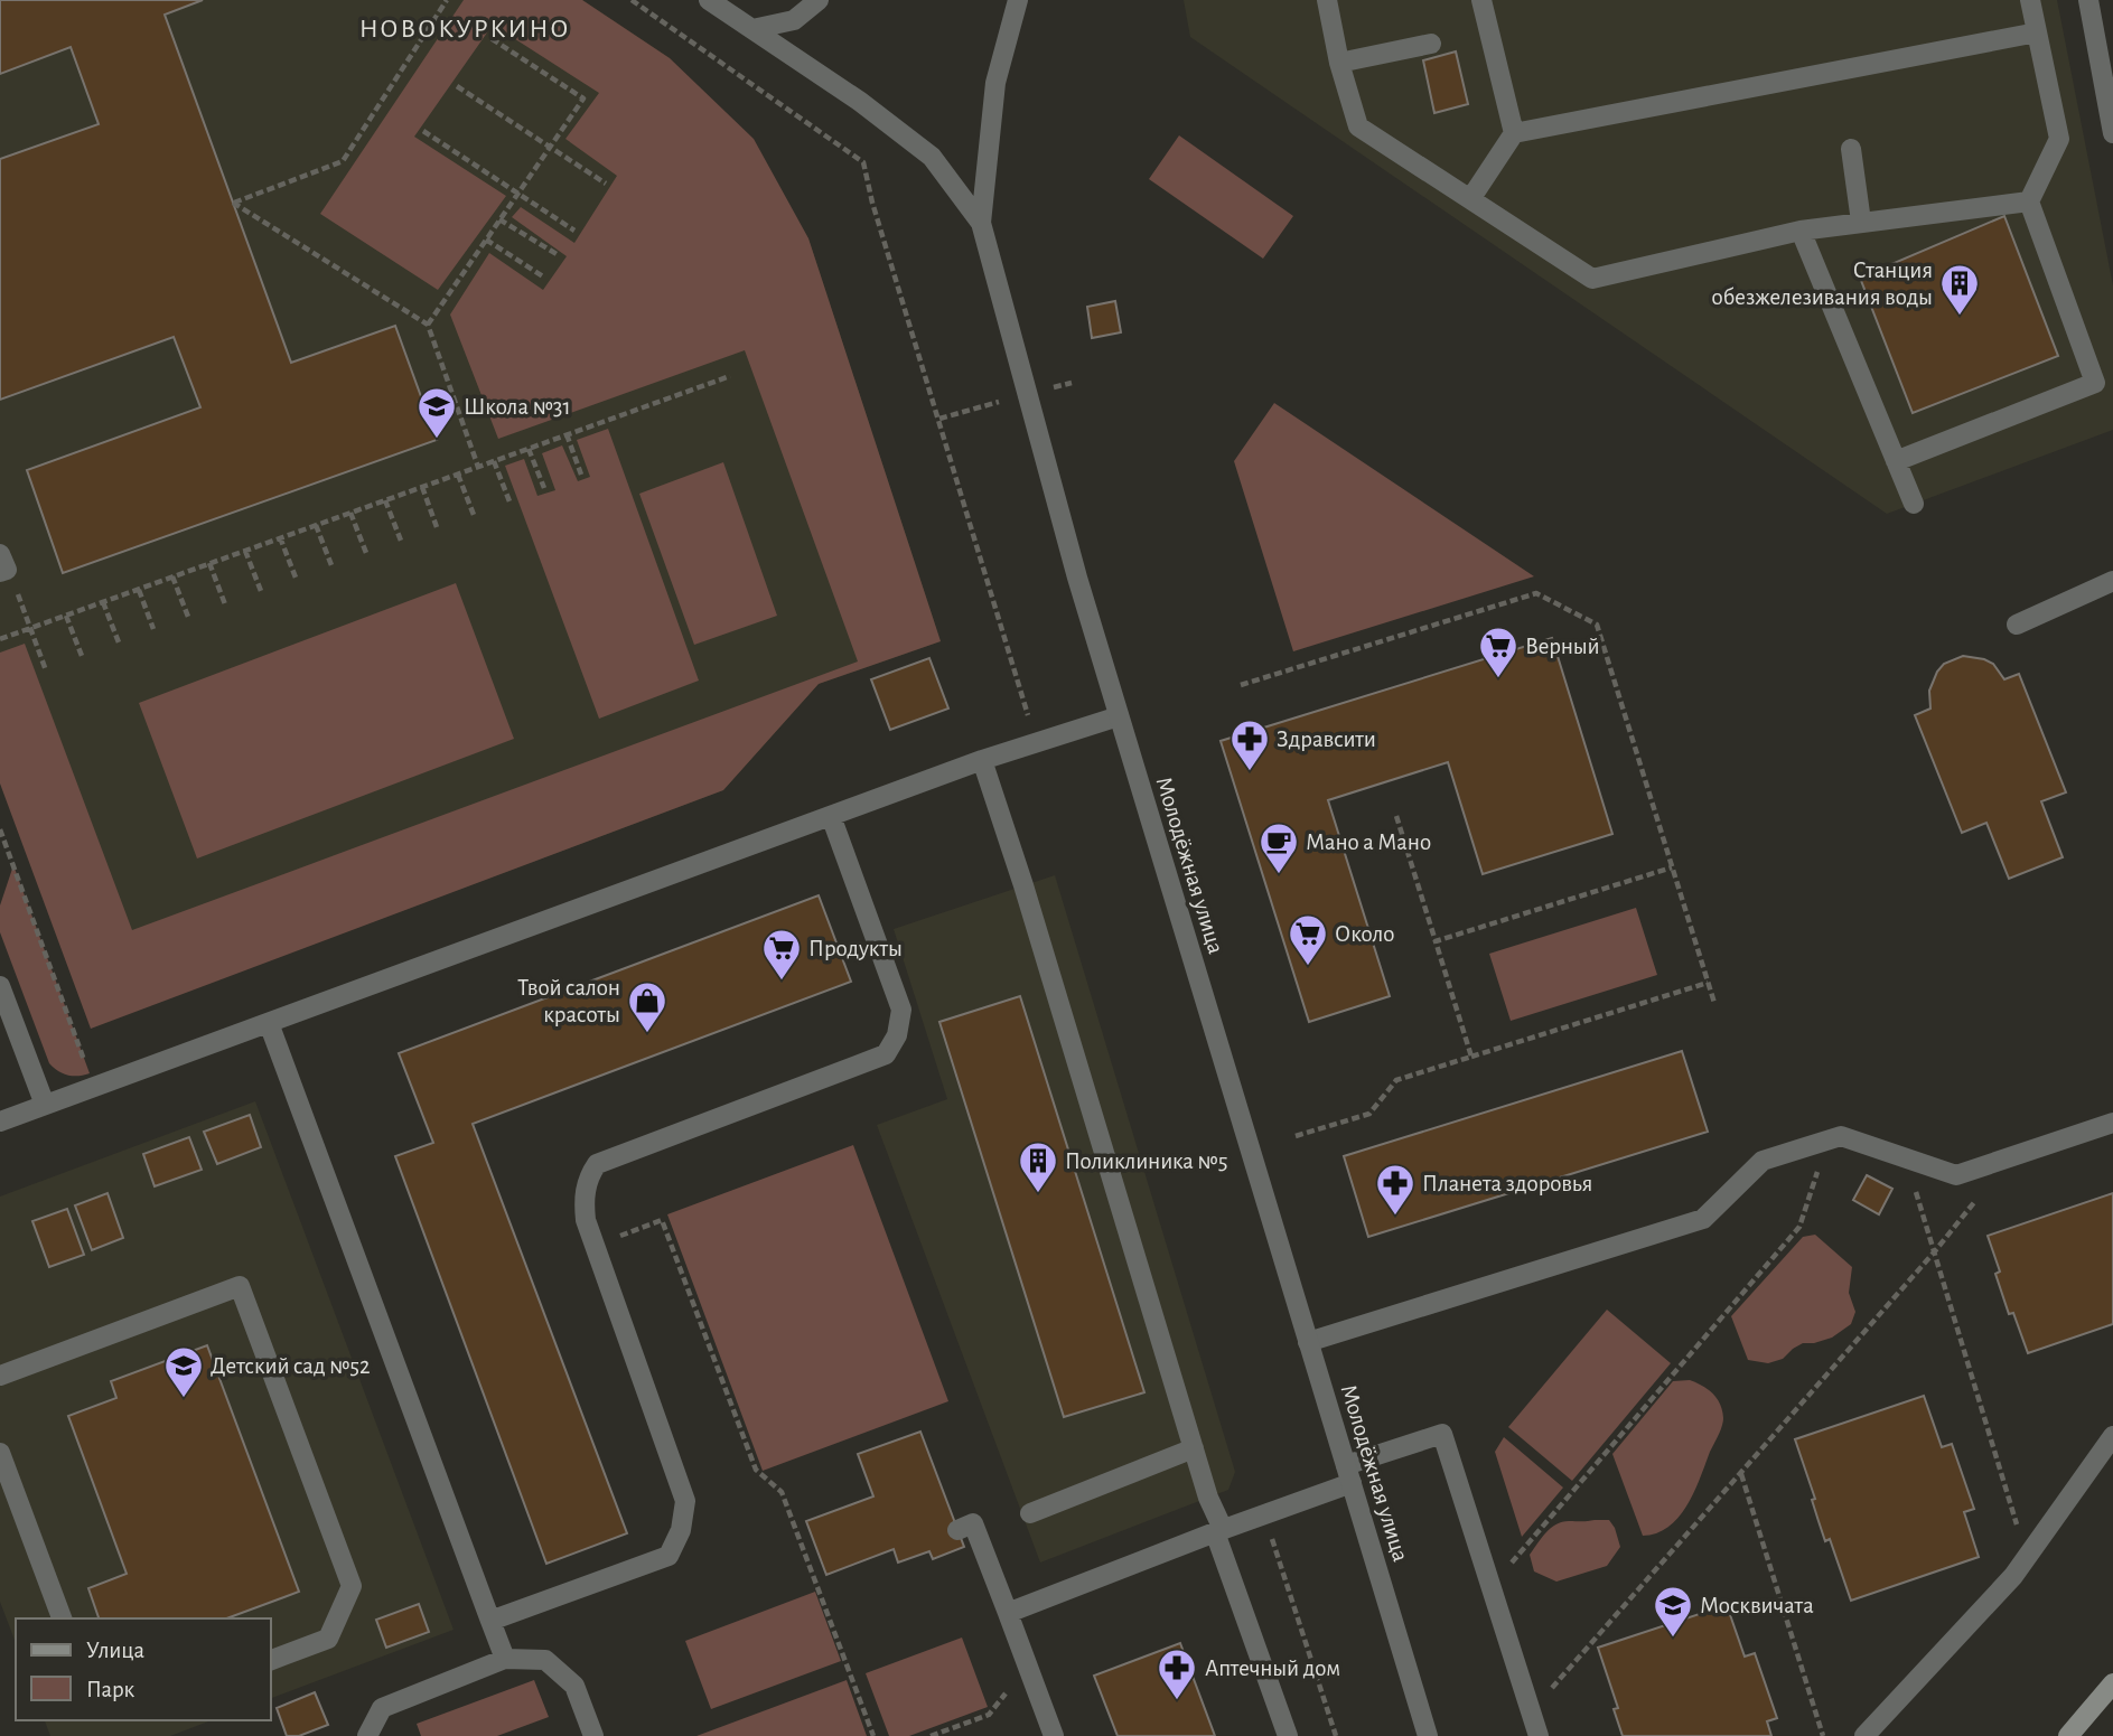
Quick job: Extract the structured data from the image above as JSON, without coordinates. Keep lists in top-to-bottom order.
{
  "streets": {
    "street": ["Молодёжная улица"]
  },
  "districts": ["НОВОКУРКИНО"],
  "places": {
    "building": ["Станция обезжелезивания воды", "Поликлиника №5"],
    "school or university": ["Школа №31", "Детский сад №52", "Москвичата"],
    "supermarket": ["Верный", "Около", "Продукты"],
    "pharmacy": ["Здравсити", "Планета здоровья", "Аптечный дом"],
    "cafe": ["Мано а Мано"],
    "shop": ["Твой салон красоты"]
  },
  "legend": ["Улица", "Парк"]
}
